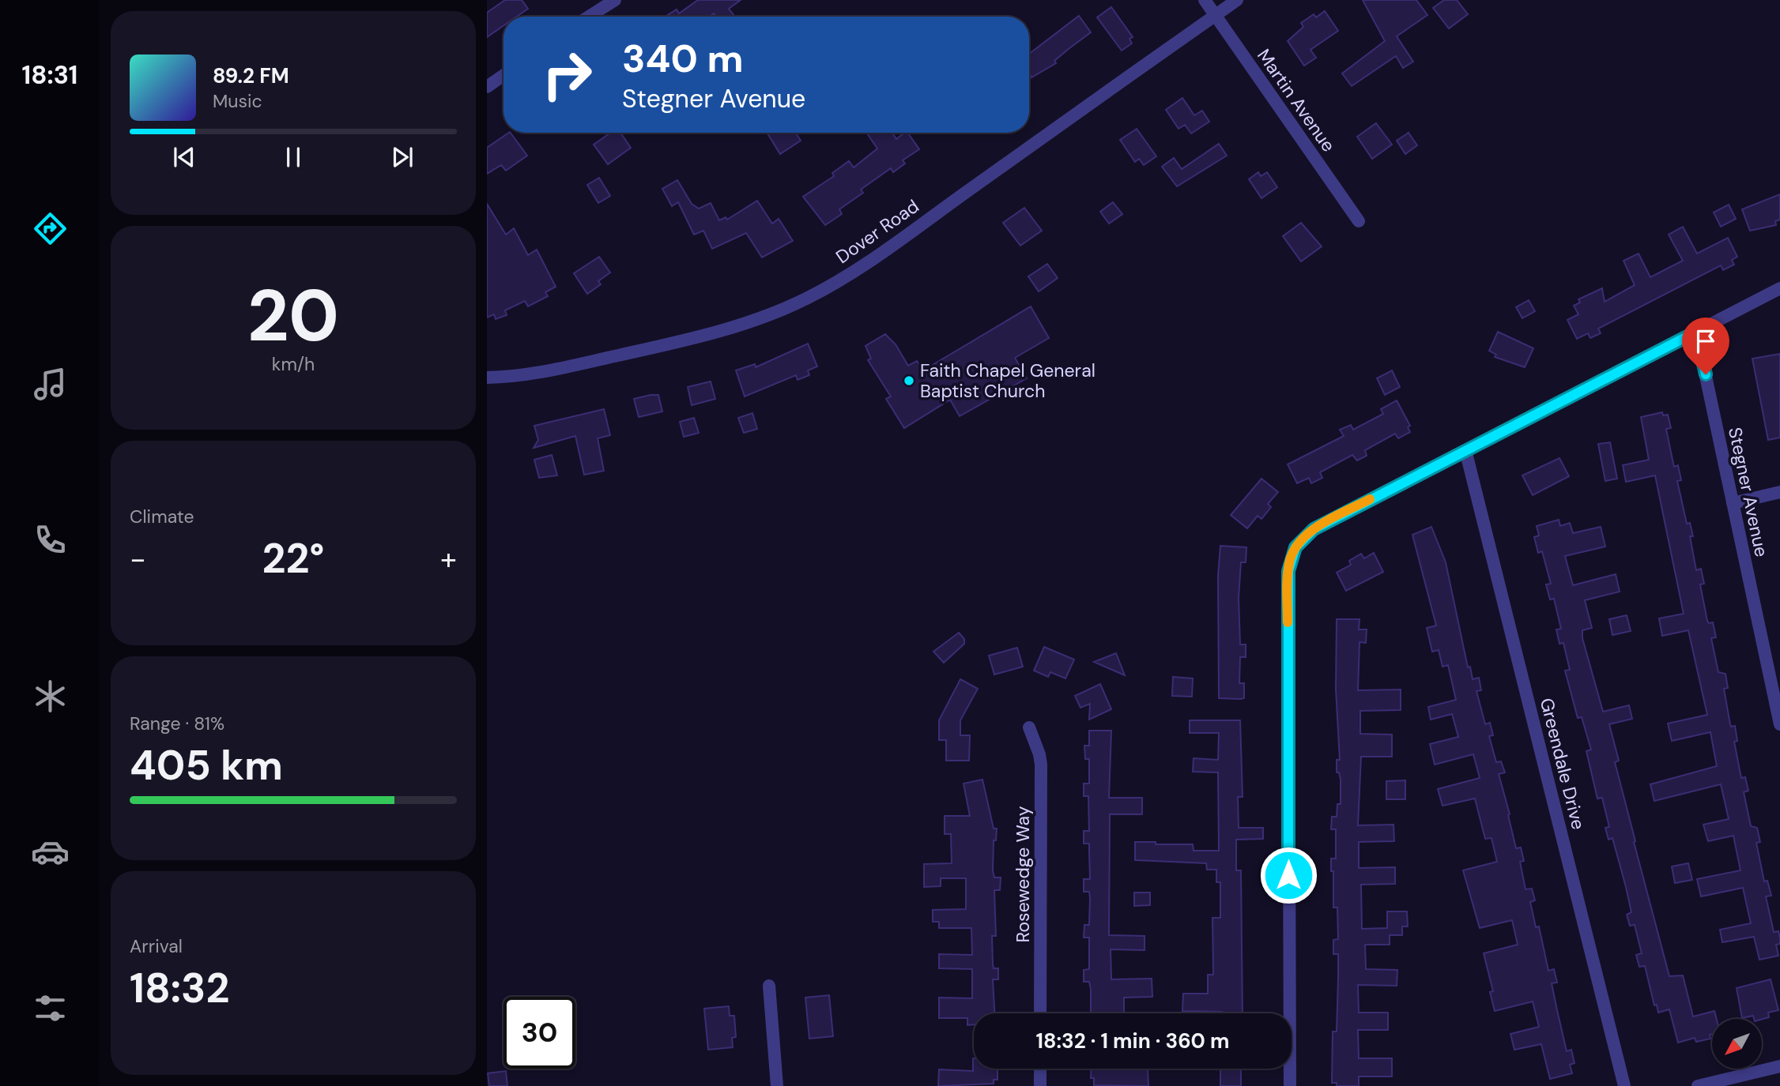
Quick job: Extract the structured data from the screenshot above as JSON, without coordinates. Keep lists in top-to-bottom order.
{
  "streets": {
    "street": [
      "Martin Avenue",
      "Dover Road",
      "Stegner Avenue",
      "Greendale Drive",
      "Rosewedge Way"
    ]
  },
  "crossings": [
    ["Martin Avenue", "Dover Road"]
  ],
  "places": ["Faith Chapel General Baptist Church"],
  "north": "bottom left",
  "page": {
    "tabs": "18:31",
    "turn": ["340 m", "Stegner Avenue"],
    "song": ["89.2 FM", "Music"],
    "tile": [
      ["20", "km/h"],
      "Climate",
      ["Range · 81%", "405 km"],
      ["Arrival", "18:32"]
    ],
    "heat": ["−", "22°", "+"],
    "limit": "30",
    "trip": "18:32 · 1 min · 360 m"
  }
}
